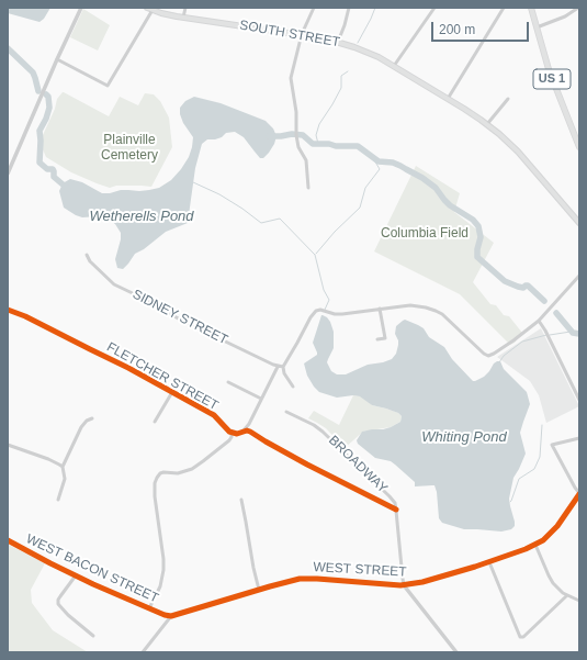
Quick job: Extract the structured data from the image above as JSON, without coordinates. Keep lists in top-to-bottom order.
{
  "streets": {
    "main road": ["SOUTH STREET", "US 1"],
    "street": [
      "SIDNEY STREET",
      "FLETCHER STREET",
      "BROADWAY",
      "WEST BACON STREET",
      "WEST STREET"
    ]
  },
  "crossings": [
    ["BROADWAY", "WEST STREET"],
    ["WEST BACON STREET", "WEST STREET"]
  ],
  "water": ["Wetherells Pond", "Whiting Pond"],
  "parks": ["Plainville Cemetery", "Columbia Field"],
  "scale_bar": "200 m"
}
